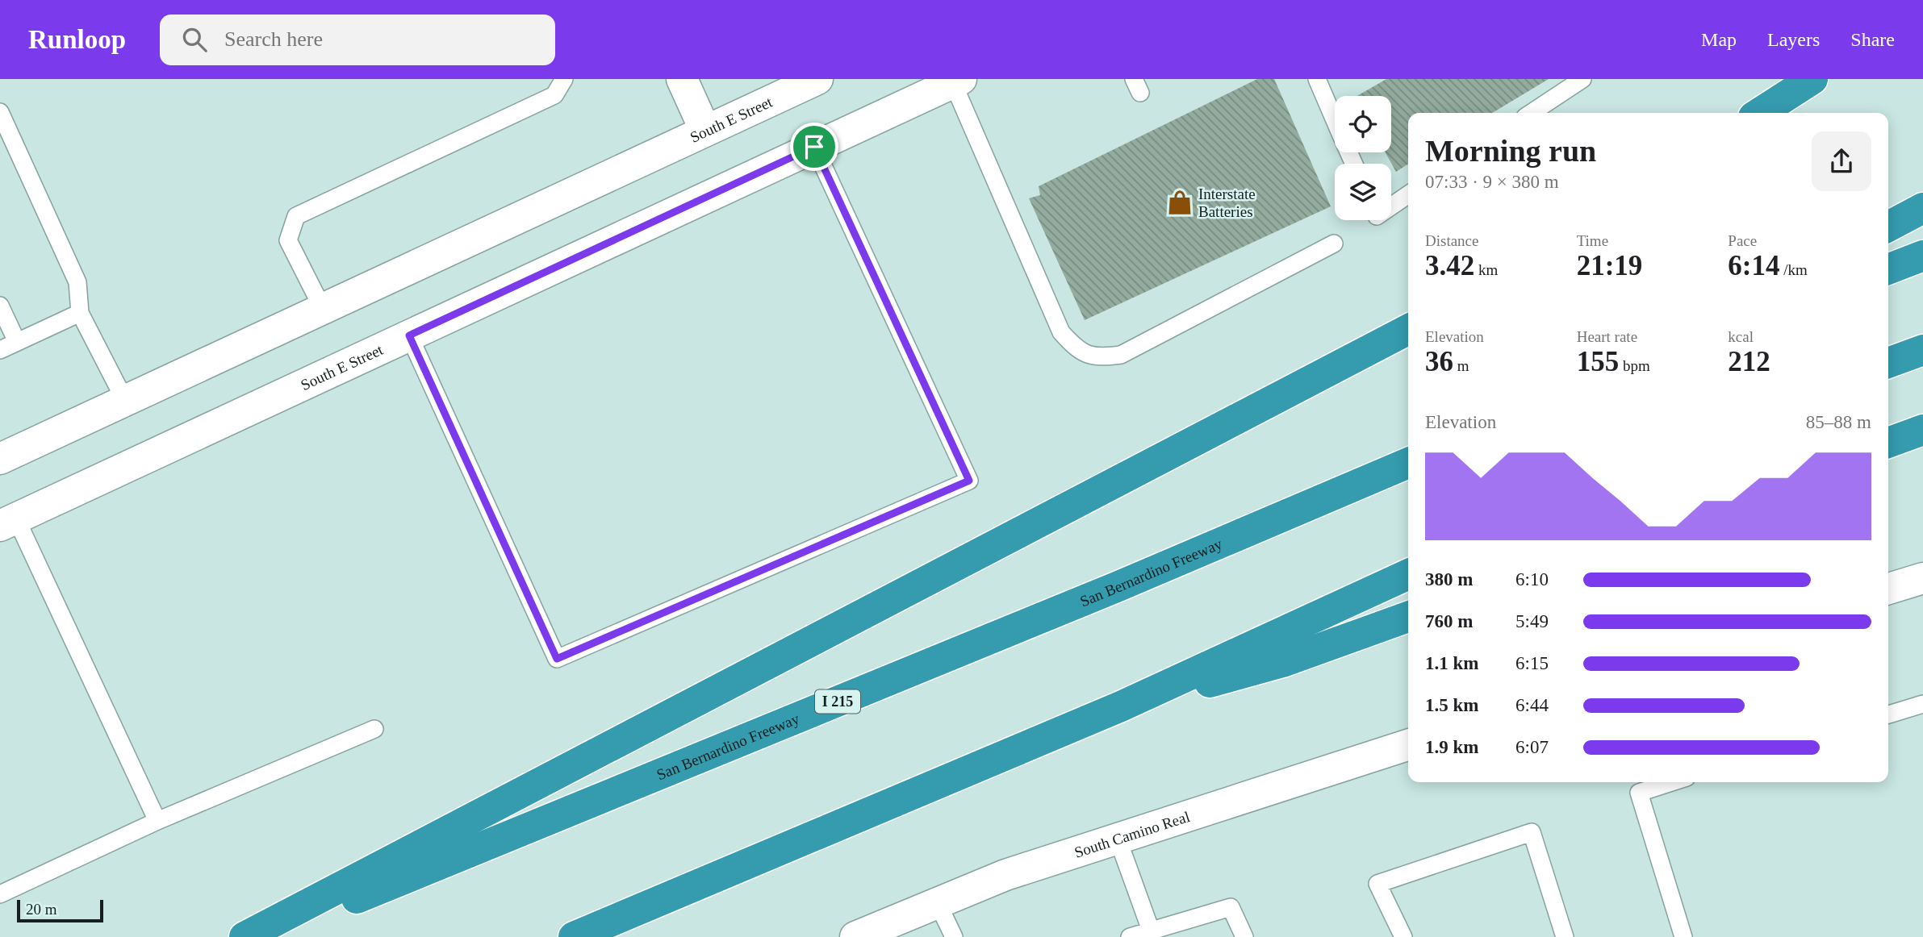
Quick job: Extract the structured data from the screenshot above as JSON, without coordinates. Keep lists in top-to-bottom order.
{
  "streets": {
    "highway": ["San Bernardino Freeway", "I 215"],
    "main road": ["South E Street", "South Camino Real"]
  },
  "places": {
    "shop": ["Interstate Batteries"]
  },
  "scale_bar": "20 m",
  "page": {
    "header": "Runloop",
    "search": "Search here",
    "nav": ["Map", "Layers", "Share"],
    "heading": ["Morning run", "07:33 · 9 × 380 m"],
    "stats": [
      ["Distance", "3.42 km"],
      ["Time", "21:19"],
      ["Pace", "6:14 /km"],
      ["Elevation", "36 m"],
      ["Heart rate", "155 bpm"],
      ["kcal", "212"]
    ],
    "chart": ["Elevation", "85–88 m"],
    "list": [
      {
        "name": "380 m",
        "note": "6:10"
      },
      {
        "name": "760 m",
        "note": "5:49"
      },
      {
        "name": "1.1 km",
        "note": "6:15"
      },
      {
        "name": "1.5 km",
        "note": "6:44"
      },
      {
        "name": "1.9 km",
        "note": "6:07"
      }
    ],
    "scale": "20 m"
  }
}
